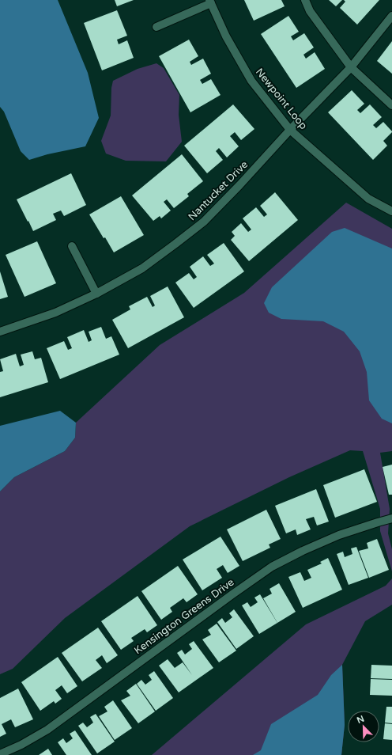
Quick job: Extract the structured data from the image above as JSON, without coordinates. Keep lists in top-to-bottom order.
{
  "streets": {
    "street": ["Newpoint Loop", "Nantucket Drive", "Kensington Greens Drive"]
  },
  "crossings": [
    ["Newpoint Loop", "Nantucket Drive"]
  ],
  "north": "top left"
}
